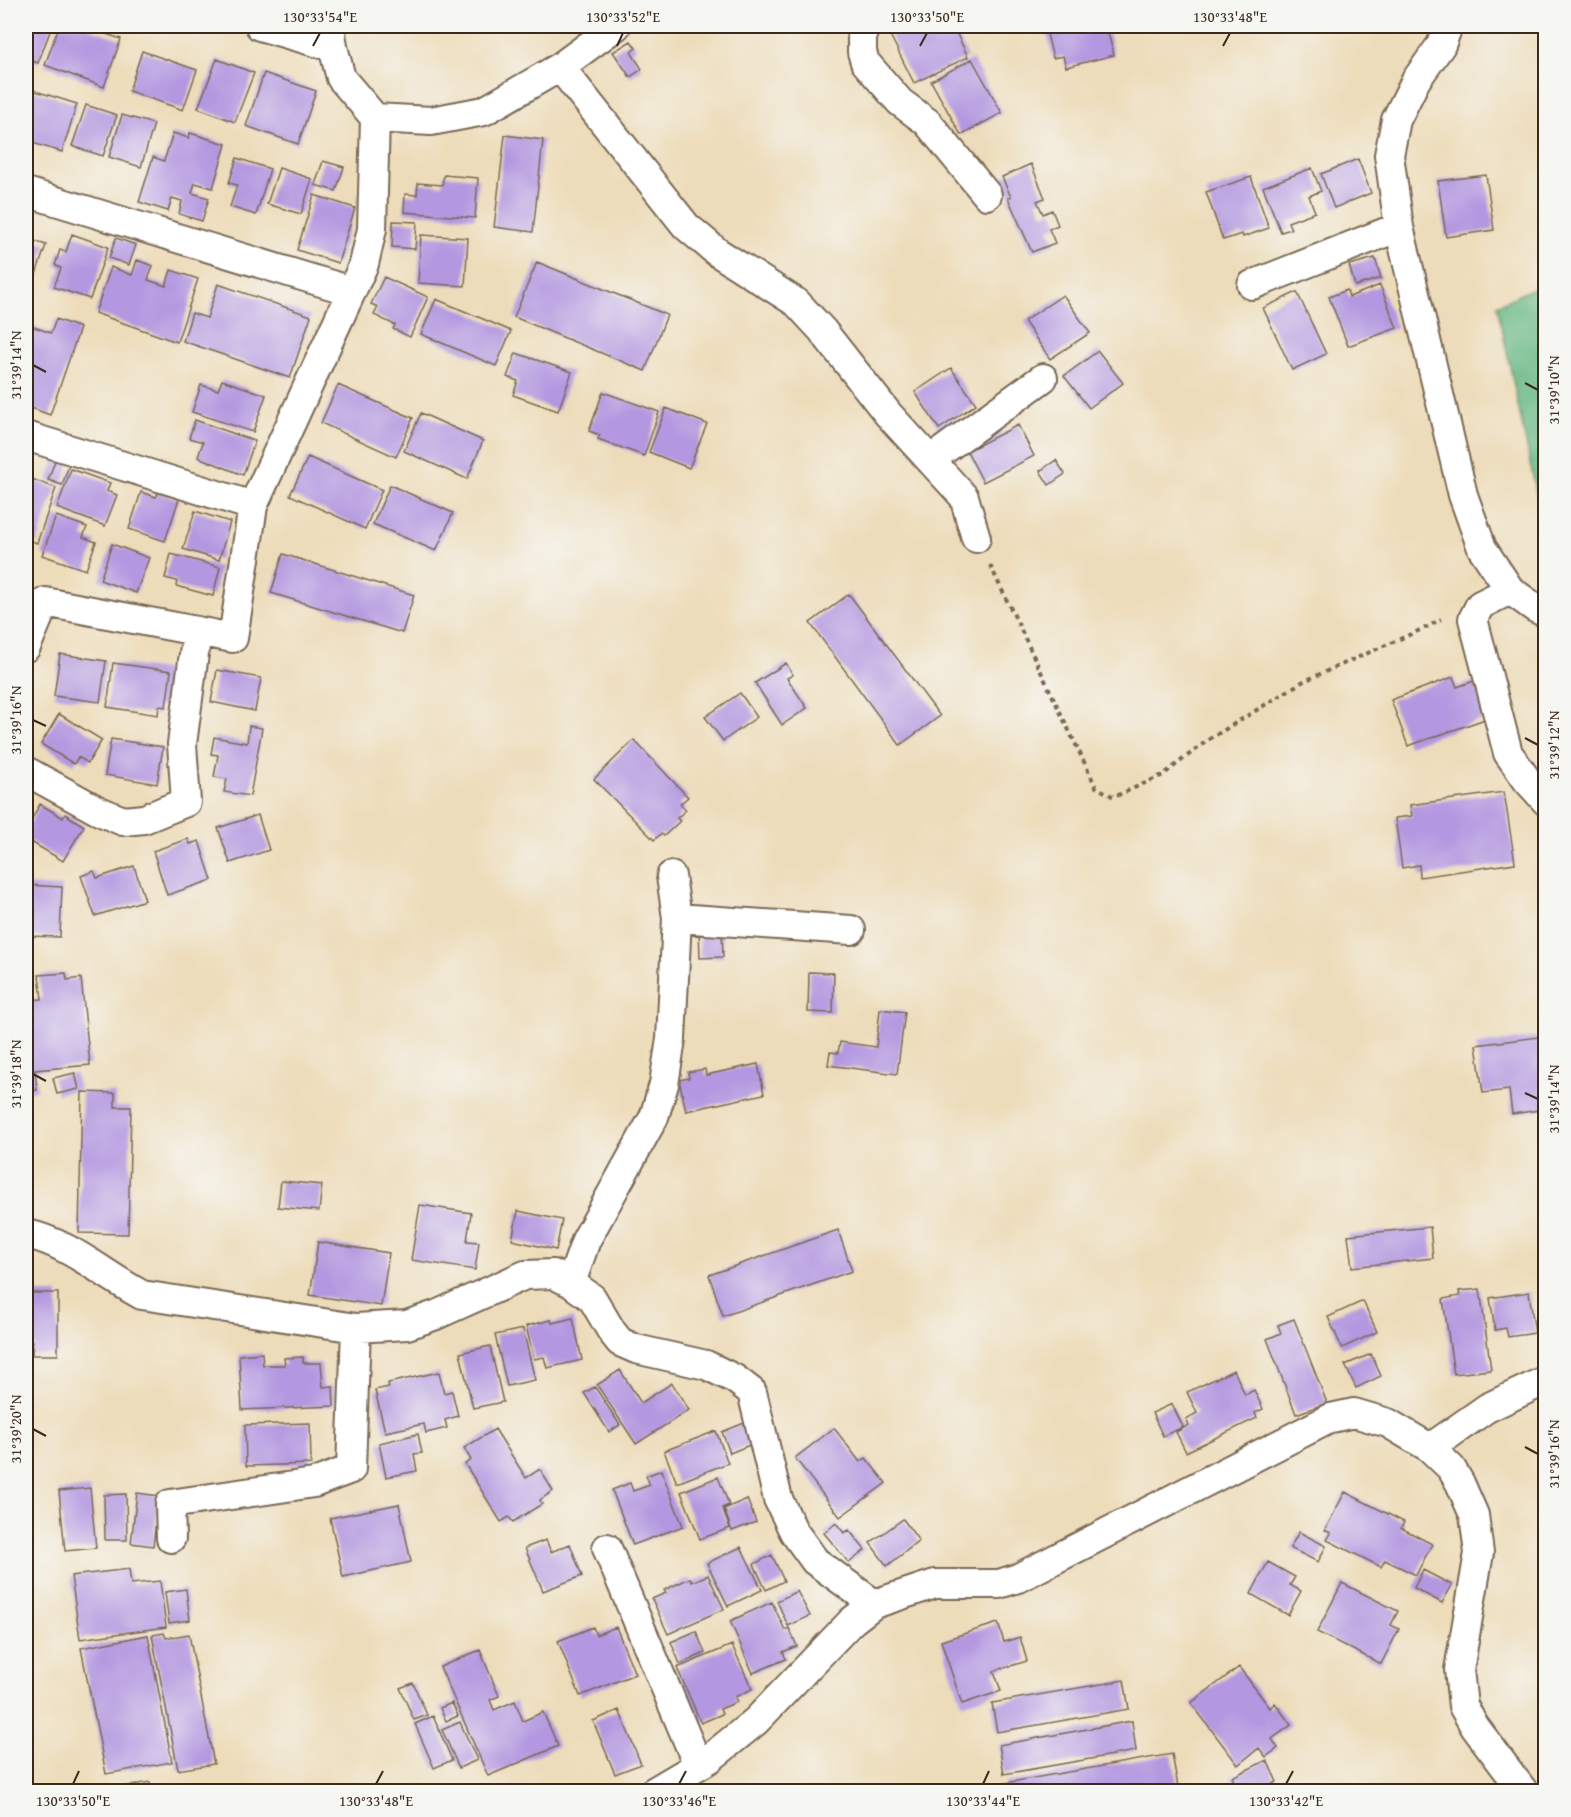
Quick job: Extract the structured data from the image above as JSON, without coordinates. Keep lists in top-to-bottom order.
{
  "coordinates": [
    "130°33'54\"E",
    "130°33'52\"E",
    "130°33'50\"E",
    "130°33'48\"E",
    "31°39'14\"N",
    "31°39'10\"N",
    "31°39'16\"N",
    "31°39'12\"N",
    "31°39'18\"N",
    "31°39'20\"N",
    "130°33'46\"E",
    "130°33'44\"E",
    "130°33'42\"E"
  ]
}
